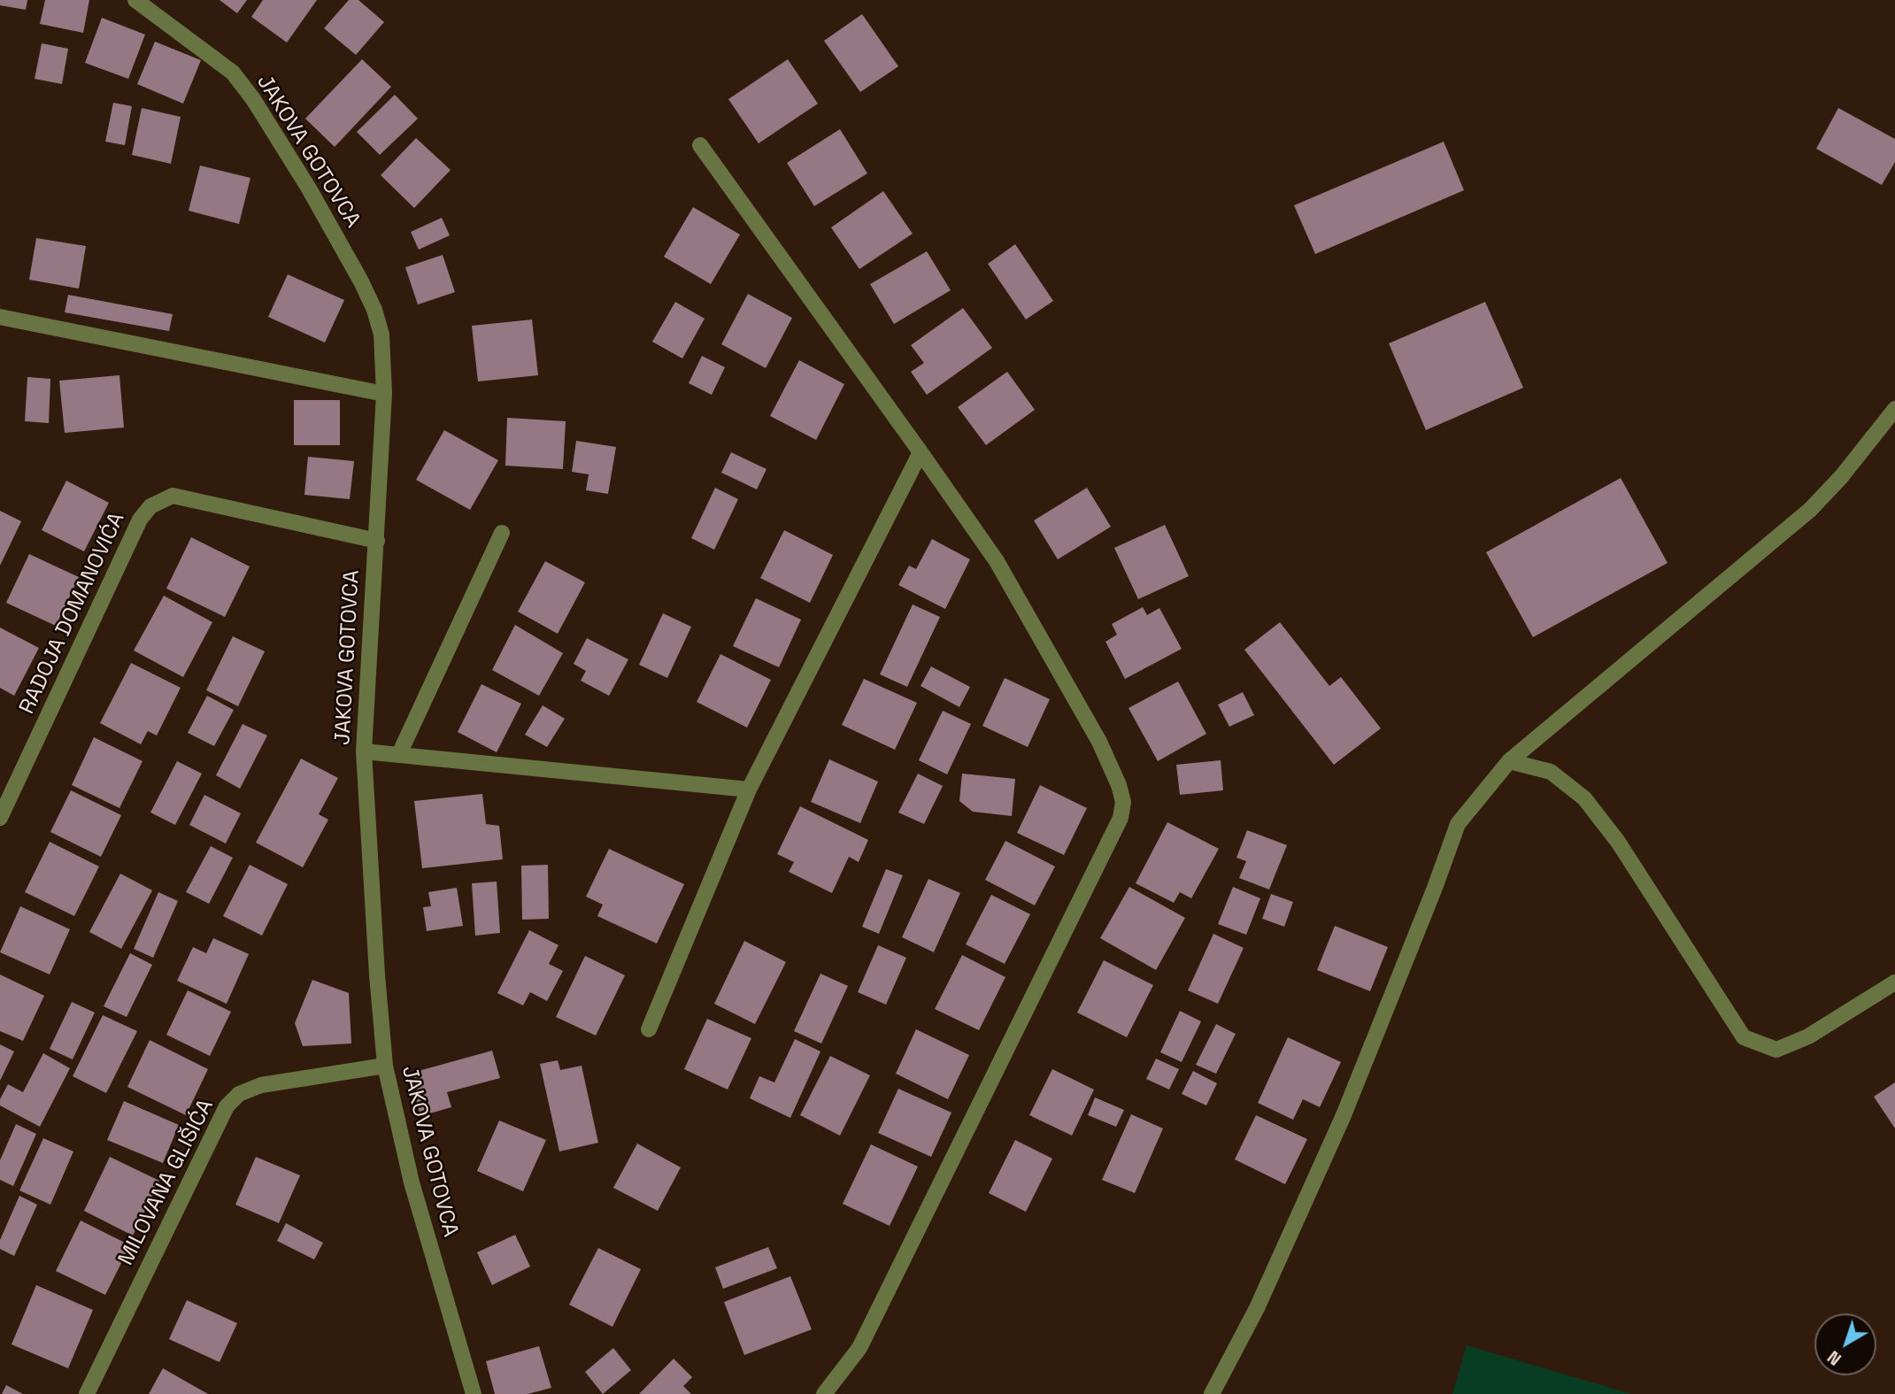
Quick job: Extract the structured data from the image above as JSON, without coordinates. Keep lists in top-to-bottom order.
{
  "streets": {
    "street": ["JAKOVA GOTOVCA", "RADOJA DOMANOVIĆA", "MILOVANA GLIŠIĆA"]
  },
  "crossings": [
    ["JAKOVA GOTOVCA", "RADOJA DOMANOVIĆA"],
    ["JAKOVA GOTOVCA", "MILOVANA GLIŠIĆA"]
  ],
  "north": "bottom left"
}
